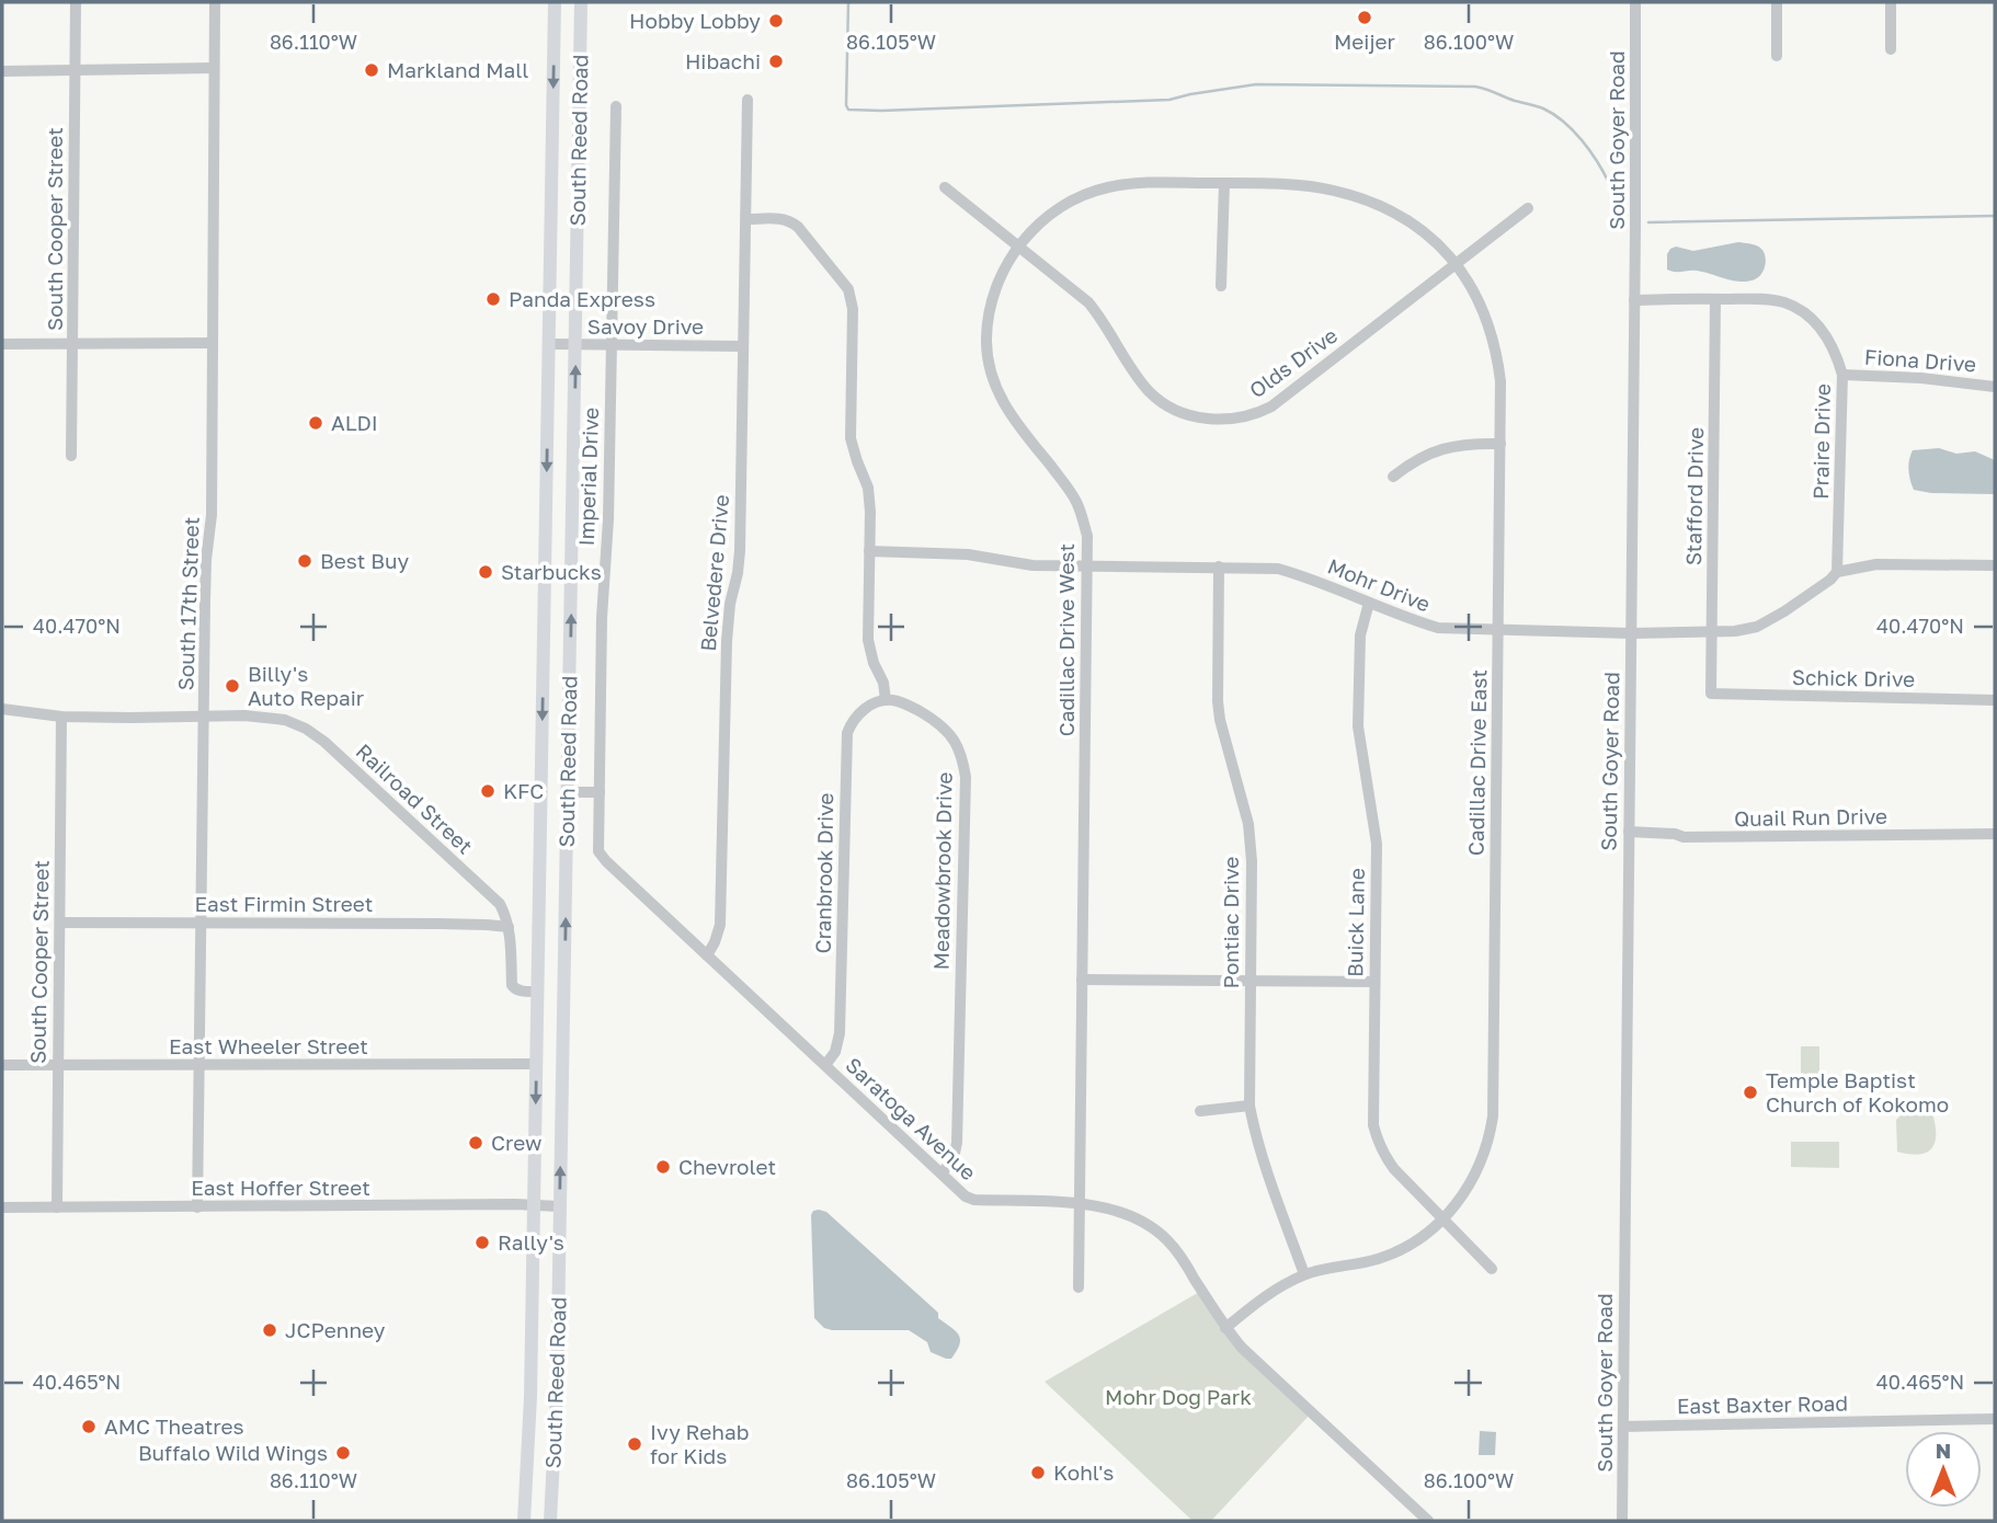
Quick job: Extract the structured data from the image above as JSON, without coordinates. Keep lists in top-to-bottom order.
{
  "streets": {
    "main road": ["South Reed Road"],
    "street": [
      "South Goyer Road",
      "South Cooper Street",
      "Savoy Drive",
      "Fiona Drive",
      "Olds Drive",
      "Praire Drive",
      "Imperial Drive",
      "Stafford Drive",
      "Belvedere Drive",
      "Mohr Drive",
      "South 17th Street",
      "Cadillac Drive West",
      "Schick Drive",
      "Cadillac Drive East",
      "Railroad Street",
      "Quail Run Drive",
      "Meadowbrook Drive",
      "Cranbrook Drive",
      "East Firmin Street",
      "Pontiac Drive",
      "Buick Lane",
      "East Wheeler Street",
      "Saratoga Avenue",
      "East Hoffer Street",
      "East Baxter Road"
    ]
  },
  "crossings": [
    ["South Reed Road", "Savoy Drive"],
    ["South Reed Road", "East Wheeler Street"],
    ["South Reed Road", "East Hoffer Street"],
    ["South Goyer Road", "Praire Drive"],
    ["South Goyer Road", "Mohr Drive"],
    ["South Goyer Road", "Quail Run Drive"],
    ["South Goyer Road", "East Baxter Road"],
    ["South Cooper Street", "Railroad Street"],
    ["South Cooper Street", "East Firmin Street"],
    ["South Cooper Street", "East Wheeler Street"],
    ["South Cooper Street", "East Hoffer Street"],
    ["Savoy Drive", "Imperial Drive"],
    ["Savoy Drive", "Belvedere Drive"],
    ["Fiona Drive", "Praire Drive"],
    ["Olds Drive", "Cadillac Drive West"],
    ["Olds Drive", "Cadillac Drive East"],
    ["Praire Drive", "Stafford Drive"],
    ["Praire Drive", "Mohr Drive"],
    ["Imperial Drive", "Saratoga Avenue"],
    ["Stafford Drive", "Mohr Drive"],
    ["Stafford Drive", "Schick Drive"],
    ["Belvedere Drive", "Saratoga Avenue"],
    ["Mohr Drive", "Cadillac Drive West"],
    ["Mohr Drive", "Cadillac Drive East"],
    ["Mohr Drive", "Pontiac Drive"],
    ["Mohr Drive", "Buick Lane"],
    ["South 17th Street", "Railroad Street"],
    ["South 17th Street", "East Firmin Street"],
    ["South 17th Street", "East Wheeler Street"],
    ["South 17th Street", "East Hoffer Street"],
    ["Cadillac Drive West", "Cadillac Drive East"],
    ["Cadillac Drive West", "Saratoga Avenue"],
    ["Cadillac Drive East", "Pontiac Drive"],
    ["Cadillac Drive East", "Buick Lane"],
    ["Cadillac Drive East", "Saratoga Avenue"],
    ["Railroad Street", "East Firmin Street"],
    ["Meadowbrook Drive", "Cranbrook Drive"],
    ["Meadowbrook Drive", "Saratoga Avenue"],
    ["Cranbrook Drive", "Saratoga Avenue"]
  ],
  "parks": ["Mohr Dog Park"],
  "places": [
    "Meijer",
    "Hobby Lobby",
    "Hibachi",
    "Markland Mall",
    "Panda Express",
    "ALDI",
    "Best Buy",
    "Starbucks",
    "Billy's Auto Repair",
    "KFC",
    "Temple Baptist Church of Kokomo",
    "Crew",
    "Chevrolet",
    "Rally's",
    "JCPenney",
    "AMC Theatres",
    "Ivy Rehab for Kids",
    "Buffalo Wild Wings",
    "Kohl's"
  ],
  "north": "top",
  "coordinates": [
    "86.110°W",
    "86.105°W",
    "86.100°W",
    "40.470°N",
    "40.465°N"
  ]
}
